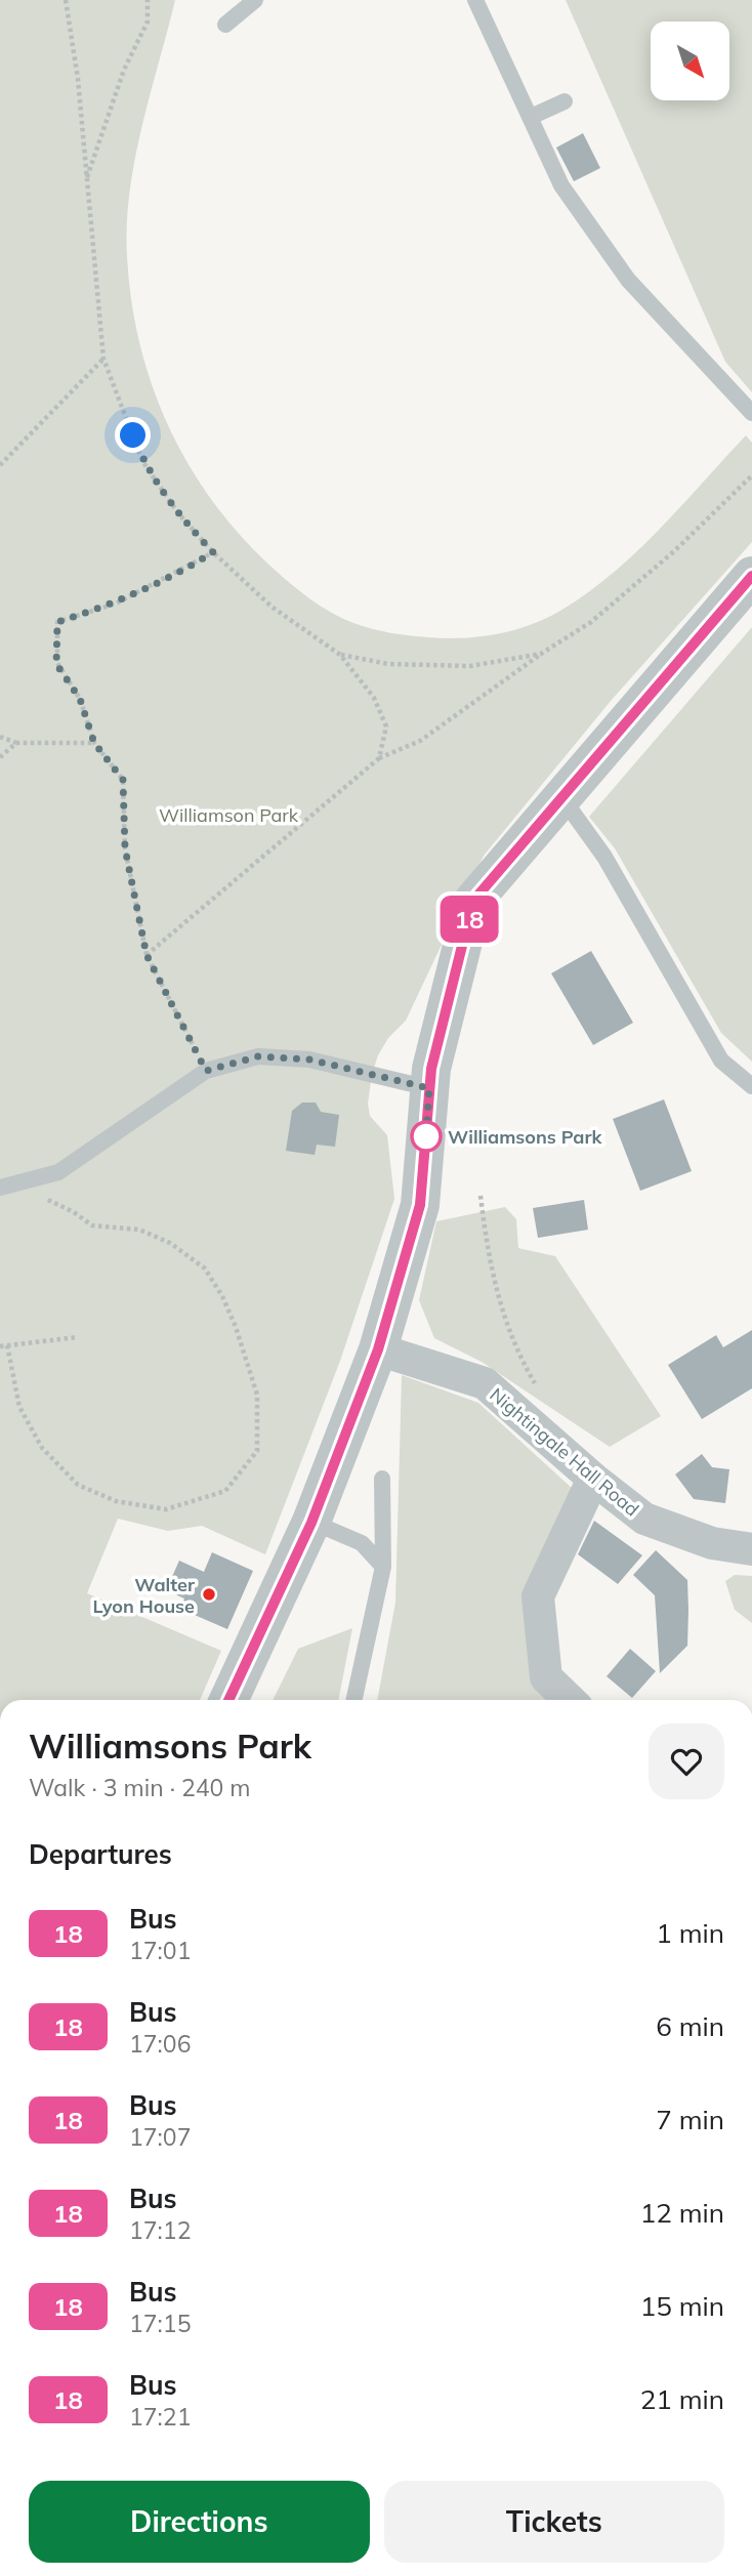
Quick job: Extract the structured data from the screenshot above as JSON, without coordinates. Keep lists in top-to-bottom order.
{
  "streets": {
    "street": ["Nightingale Hall Road"]
  },
  "parks": ["Williamson Park"],
  "places": ["Williamsons Park", "Walter Lyon House"],
  "lines": ["bus line 18"],
  "north": "bottom right",
  "page": {
    "on_map": "18",
    "heading": [
      ["Williamsons Park", "Walk · 3 min · 240 m"],
      "Departures"
    ],
    "list": [
      {
        "mark": "18",
        "name": "Bus",
        "note": "17:01",
        "value": "1 min"
      },
      {
        "mark": "18",
        "name": "Bus",
        "note": "17:06",
        "value": "6 min"
      },
      {
        "mark": "18",
        "name": "Bus",
        "note": "17:07",
        "value": "7 min"
      },
      {
        "mark": "18",
        "name": "Bus",
        "note": "17:12",
        "value": "12 min"
      },
      {
        "mark": "18",
        "name": "Bus",
        "note": "17:15",
        "value": "15 min"
      },
      {
        "mark": "18",
        "name": "Bus",
        "note": "17:21",
        "value": "21 min"
      }
    ],
    "buttons": ["Directions", "Tickets"]
  }
}
